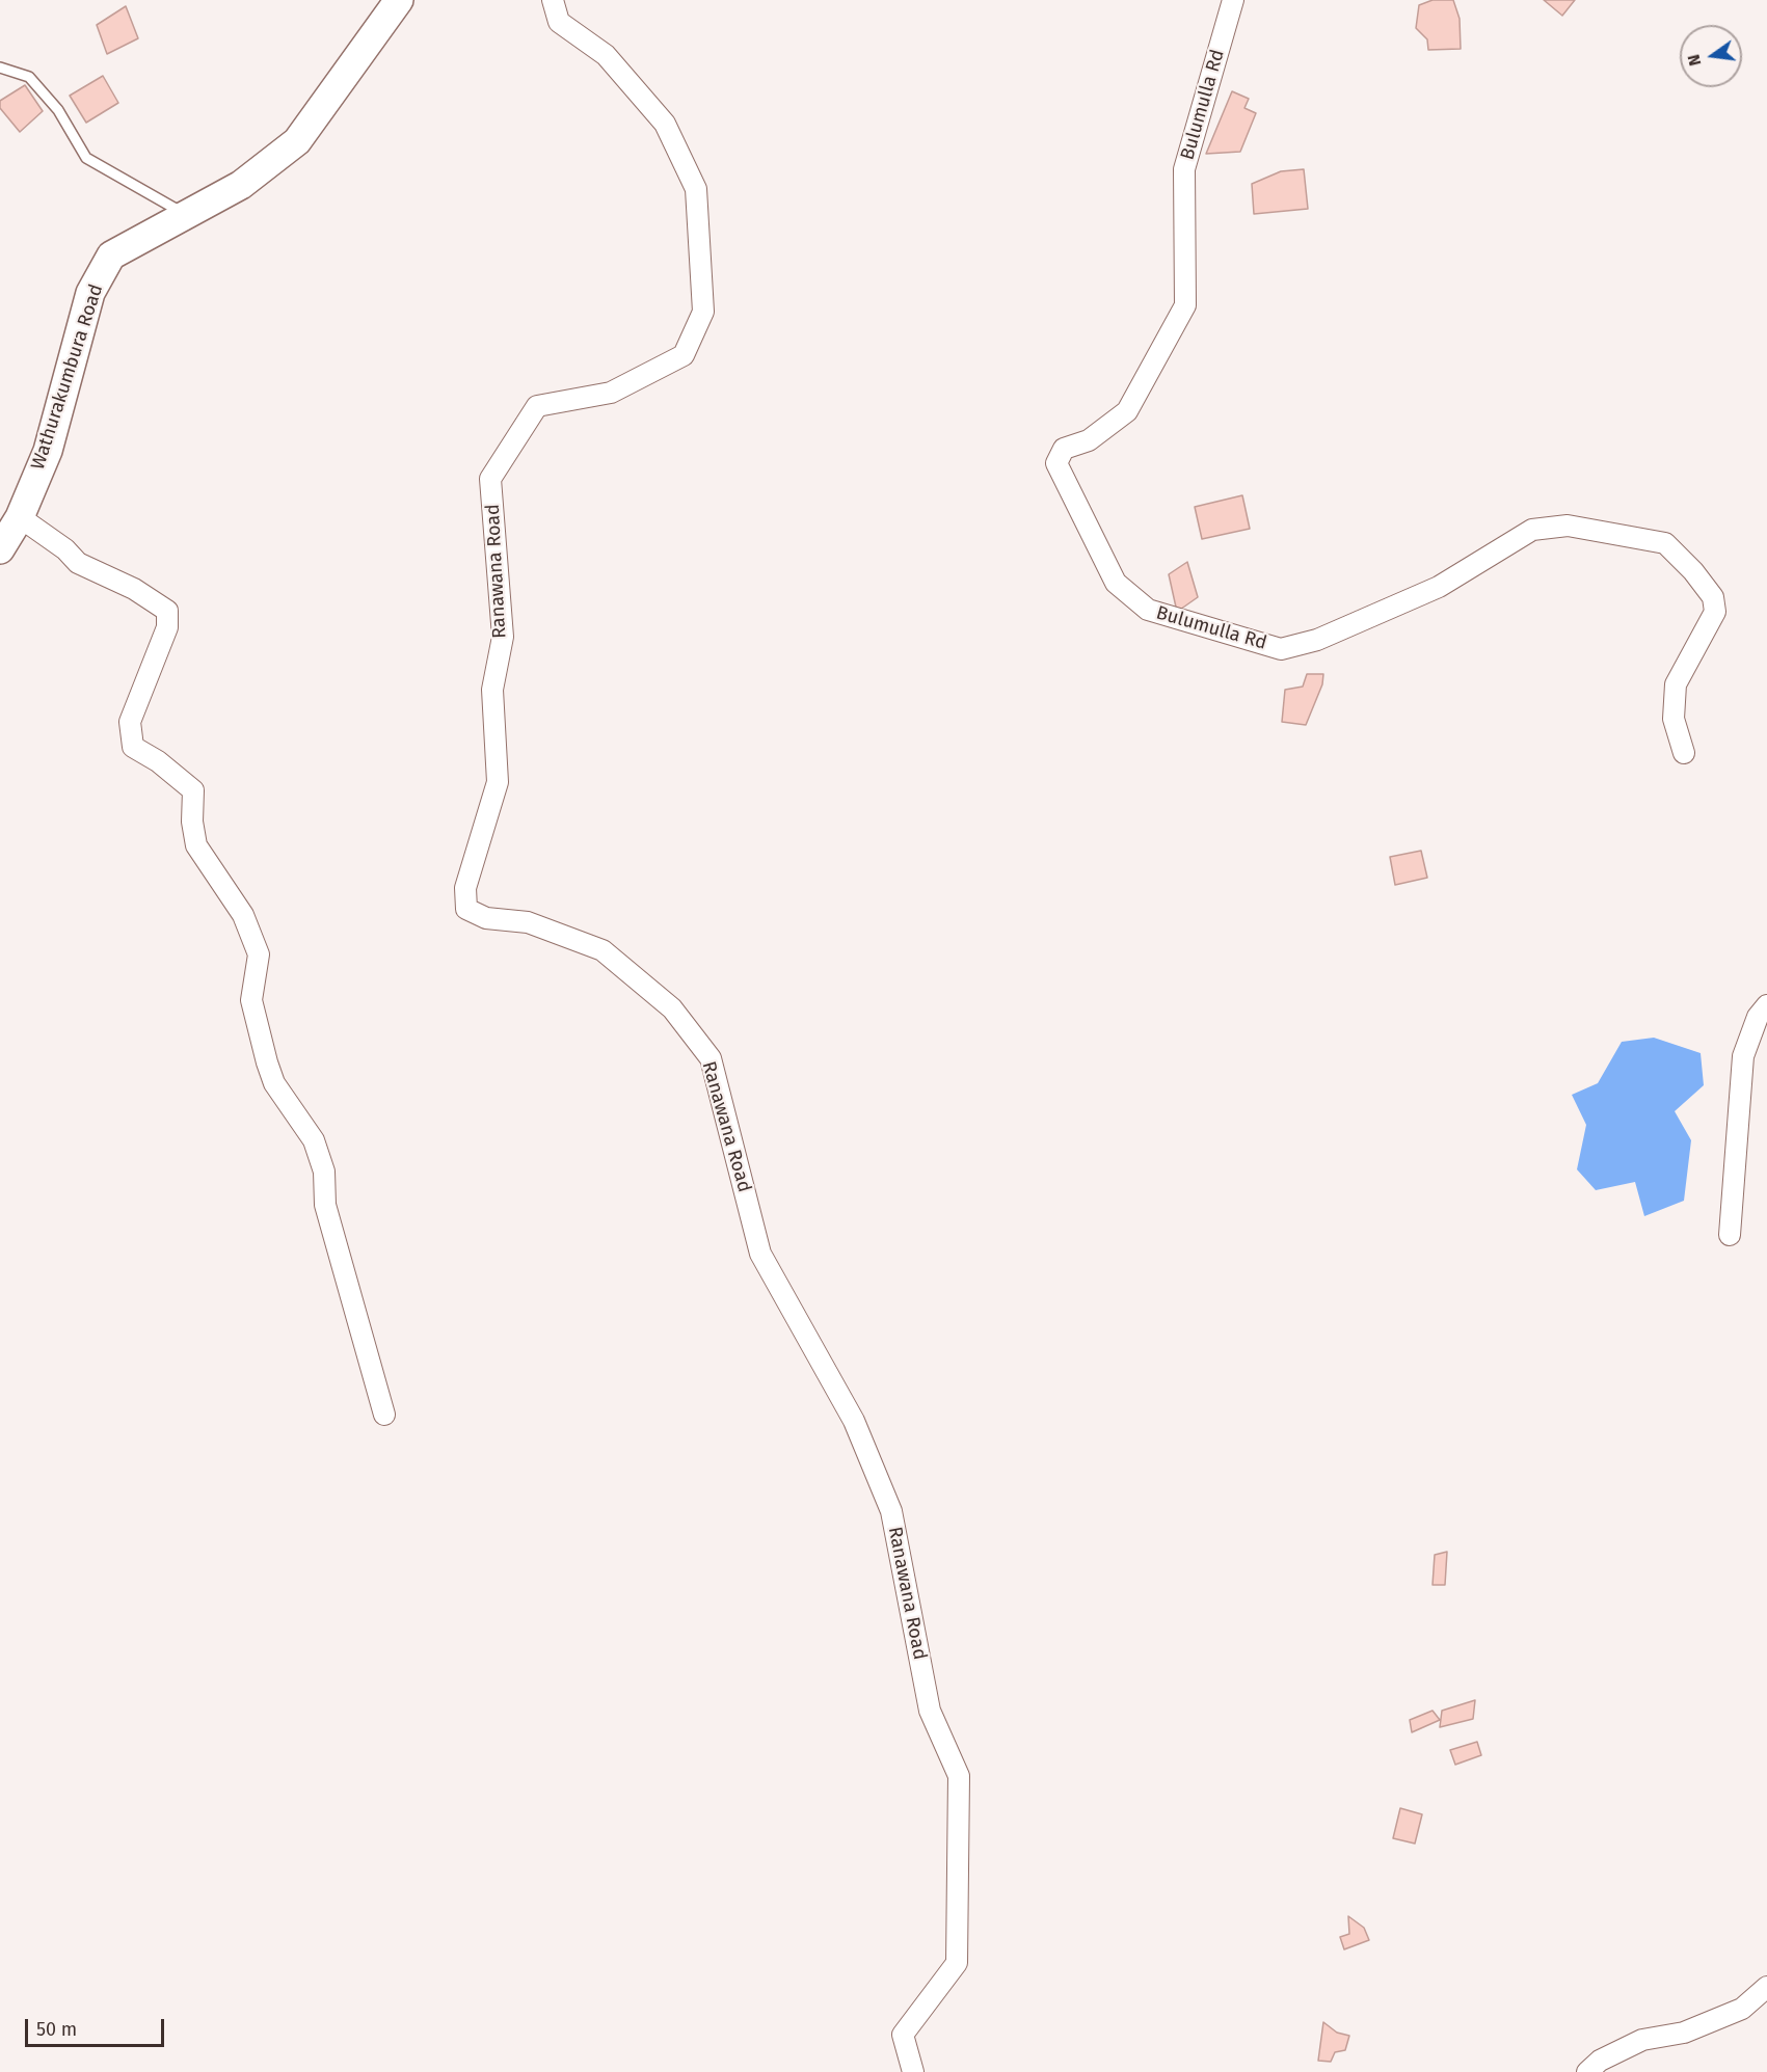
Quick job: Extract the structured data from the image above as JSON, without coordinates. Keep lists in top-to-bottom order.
{
  "streets": {
    "main road": ["Wathurakumbura Road"],
    "street": ["Bulumulla Rd", "Ranawana Road"]
  },
  "scale_bar": "50 m",
  "north": "left"
}
